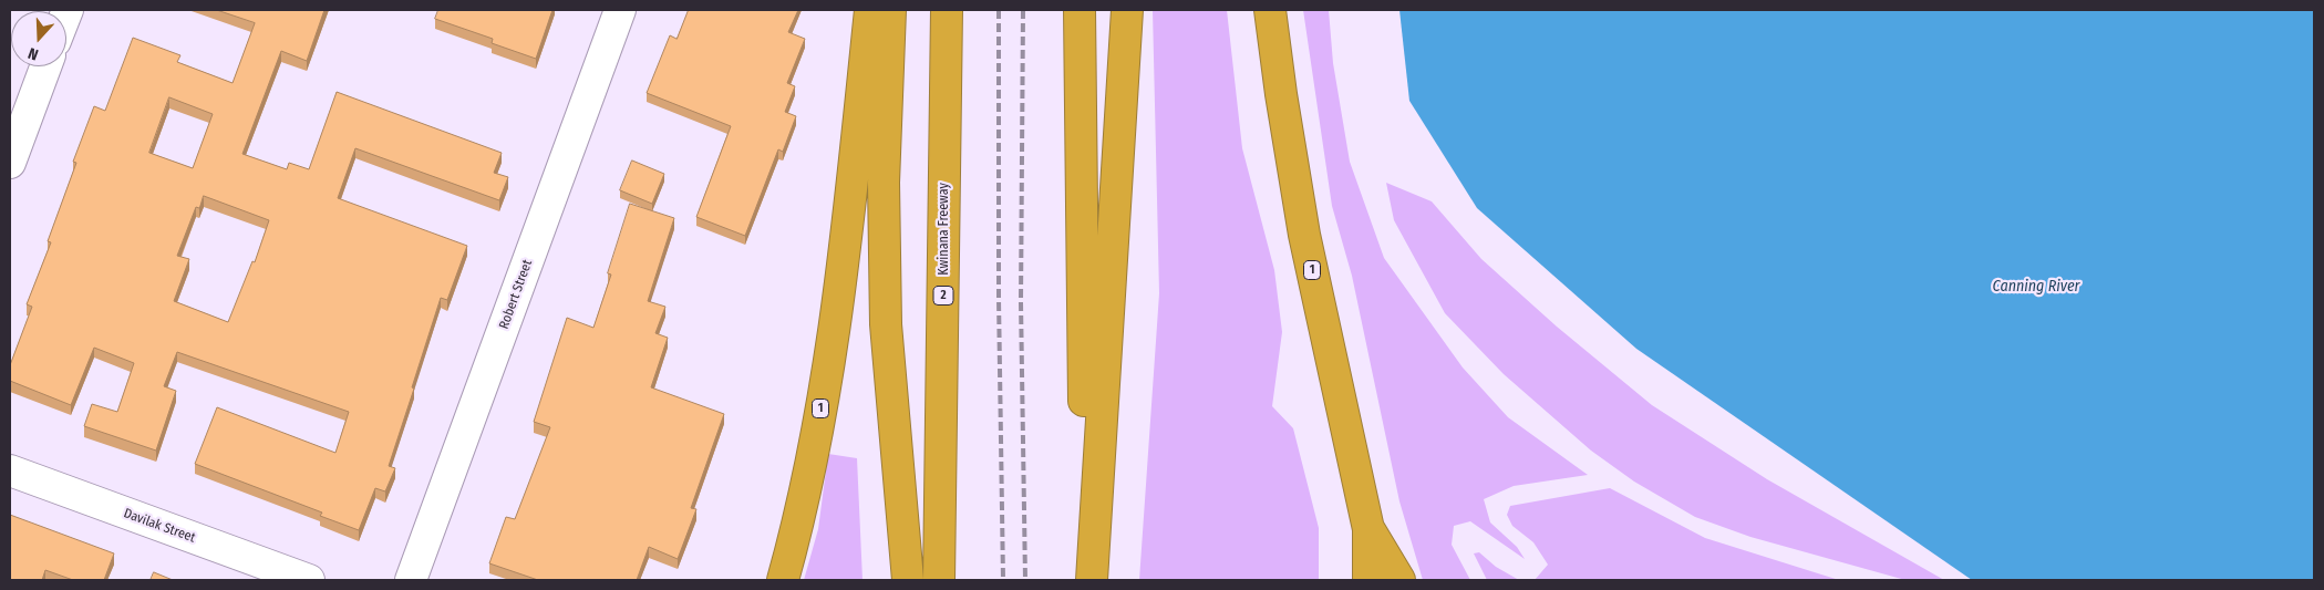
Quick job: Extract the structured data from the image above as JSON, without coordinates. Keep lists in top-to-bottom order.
{
  "streets": {
    "highway": ["Kwinana Freeway", "1", "2"],
    "street": ["Robert Street", "Davilak Street"]
  },
  "water": ["Canning River"],
  "north": "bottom"
}
